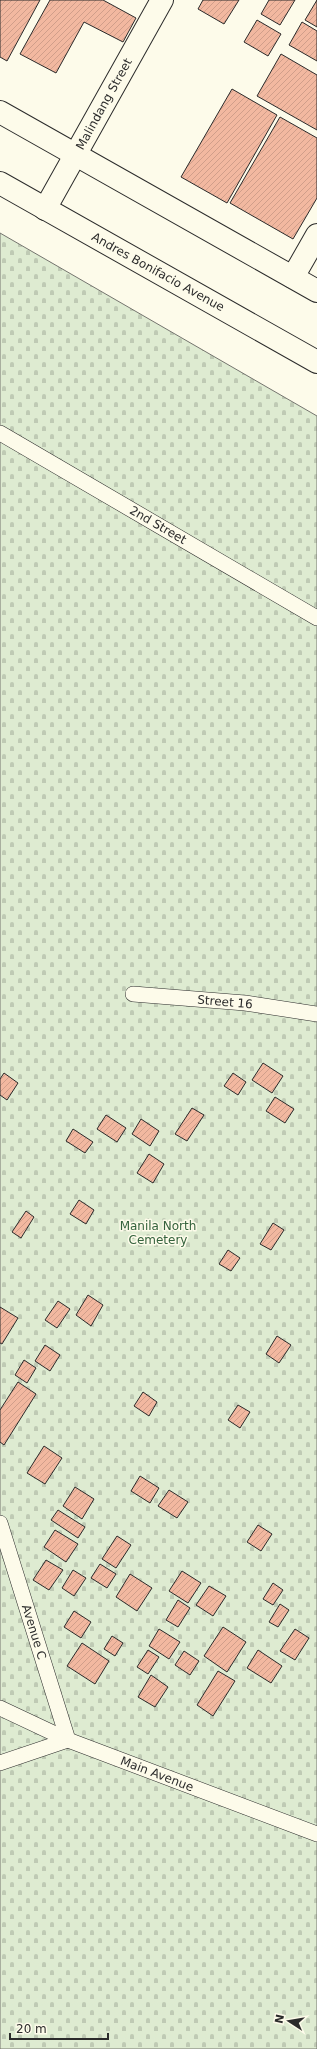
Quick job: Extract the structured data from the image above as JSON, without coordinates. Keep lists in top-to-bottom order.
{
  "streets": {
    "main road": ["Malindang Street", "Andres Bonifacio Avenue"],
    "lane": [
      "2nd Street",
      "Street 16",
      "Avenue C",
      "Main Avenue"
    ]
  },
  "crossings": [
    ["Malindang Street", "Andres Bonifacio Avenue"],
    ["Avenue C", "Main Avenue"]
  ],
  "parks": ["Manila North Cemetery"],
  "scale_bar": "20 m",
  "north": "left"
}
